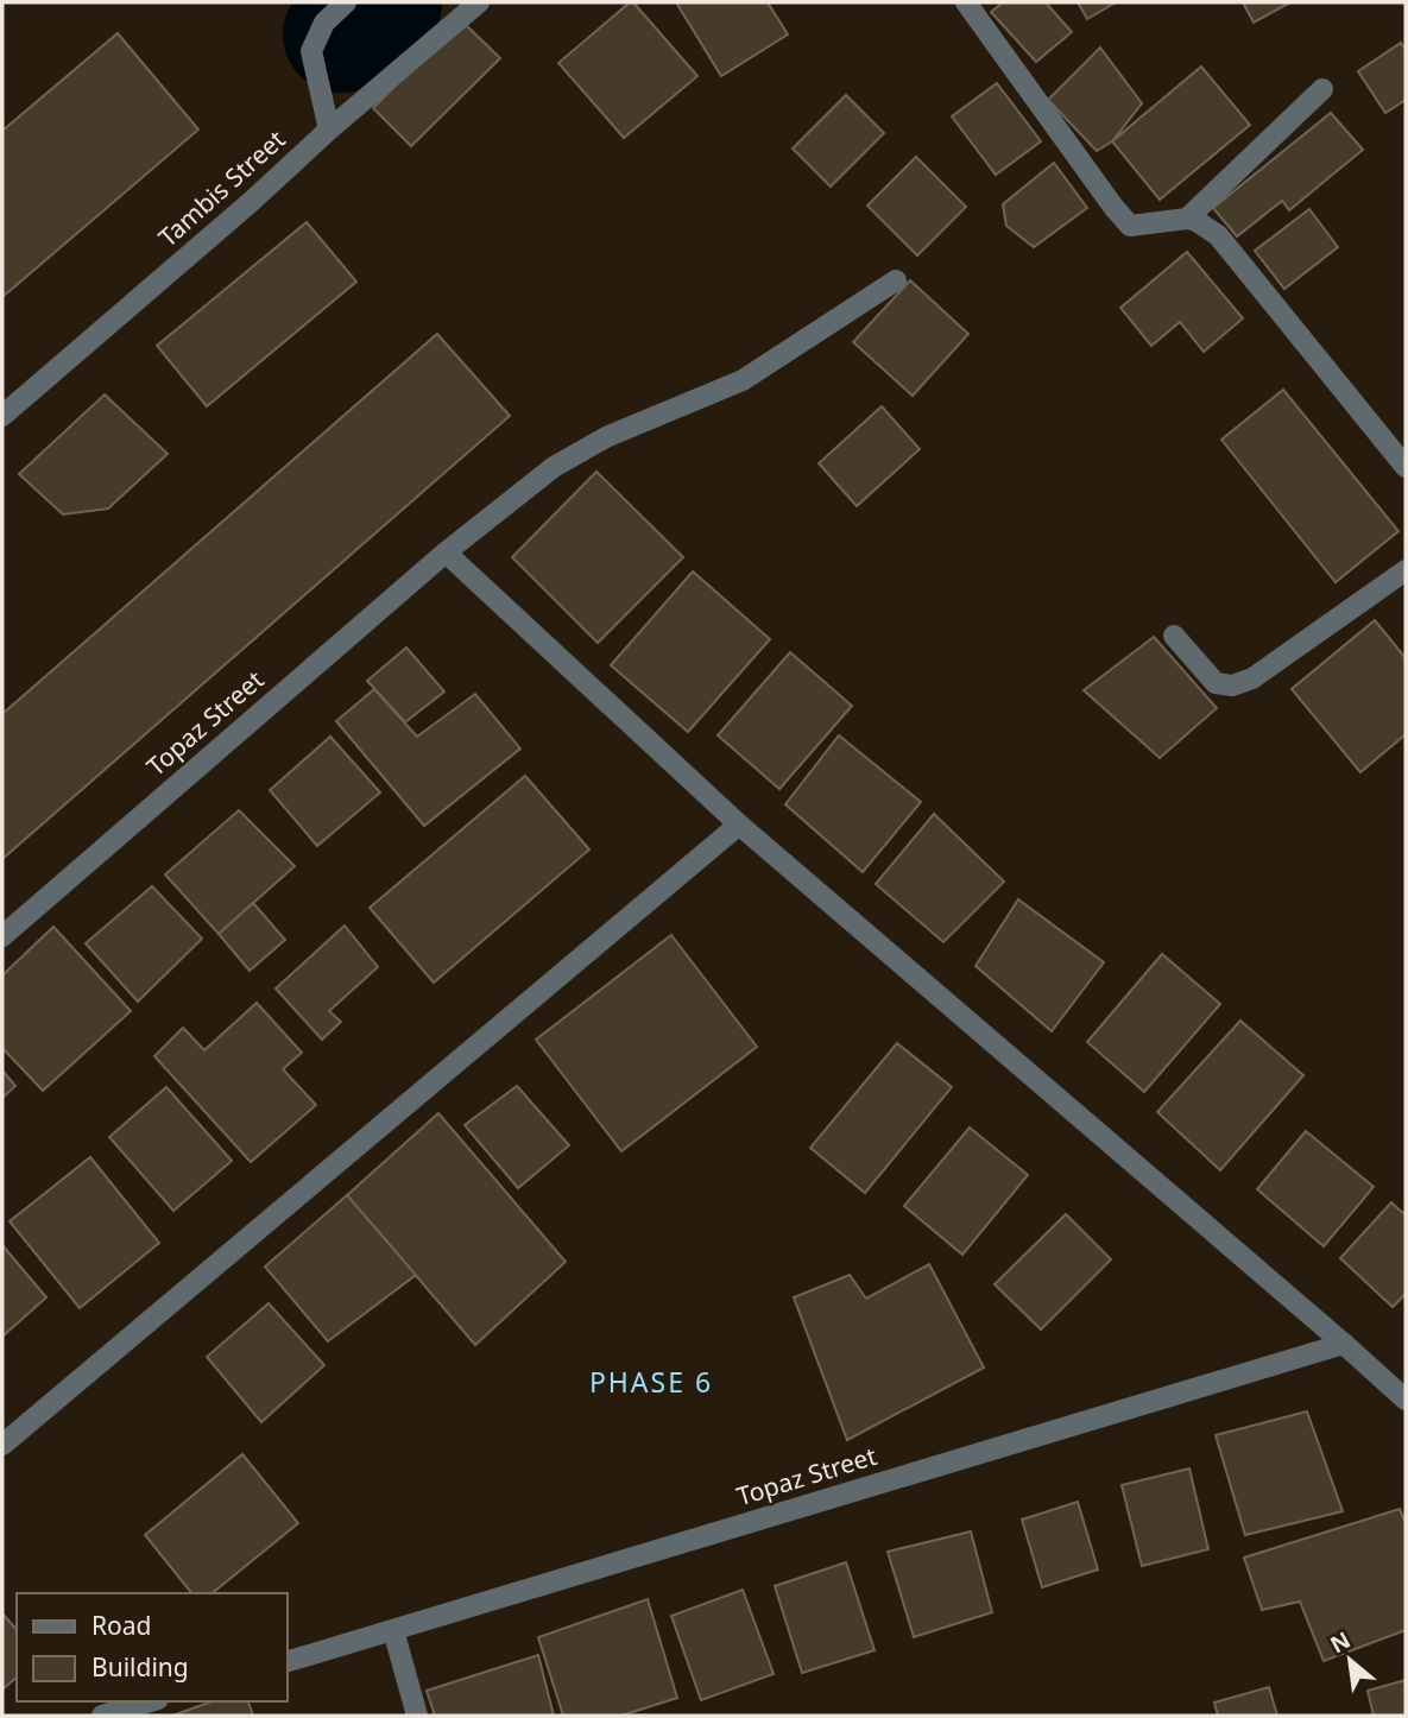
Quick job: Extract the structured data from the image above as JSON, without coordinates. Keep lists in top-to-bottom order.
{
  "streets": {
    "street": ["Tambis Street", "Topaz Street"]
  },
  "districts": ["PHASE 6"],
  "legend": ["Road", "Building"],
  "north": "top left"
}
